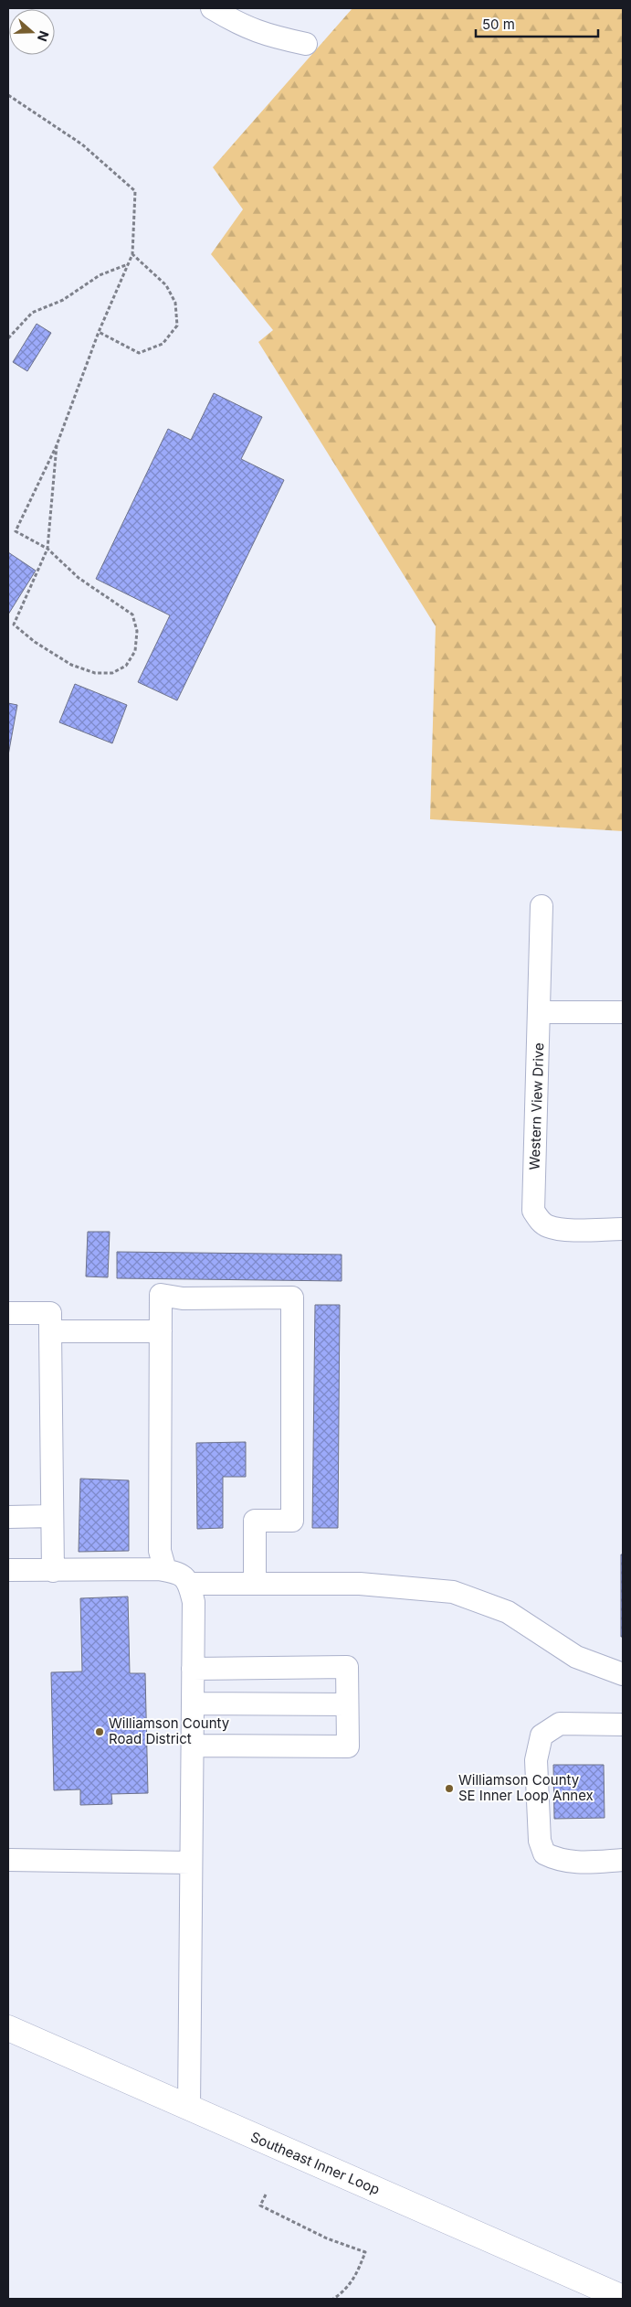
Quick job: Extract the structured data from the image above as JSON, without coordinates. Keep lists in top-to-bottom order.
{
  "streets": {
    "main road": ["Southeast Inner Loop"],
    "street": ["Western View Drive"]
  },
  "places": ["Williamson County Road District", "Williamson County SE Inner Loop Annex"],
  "scale_bar": "50 m",
  "north": "right"
}
